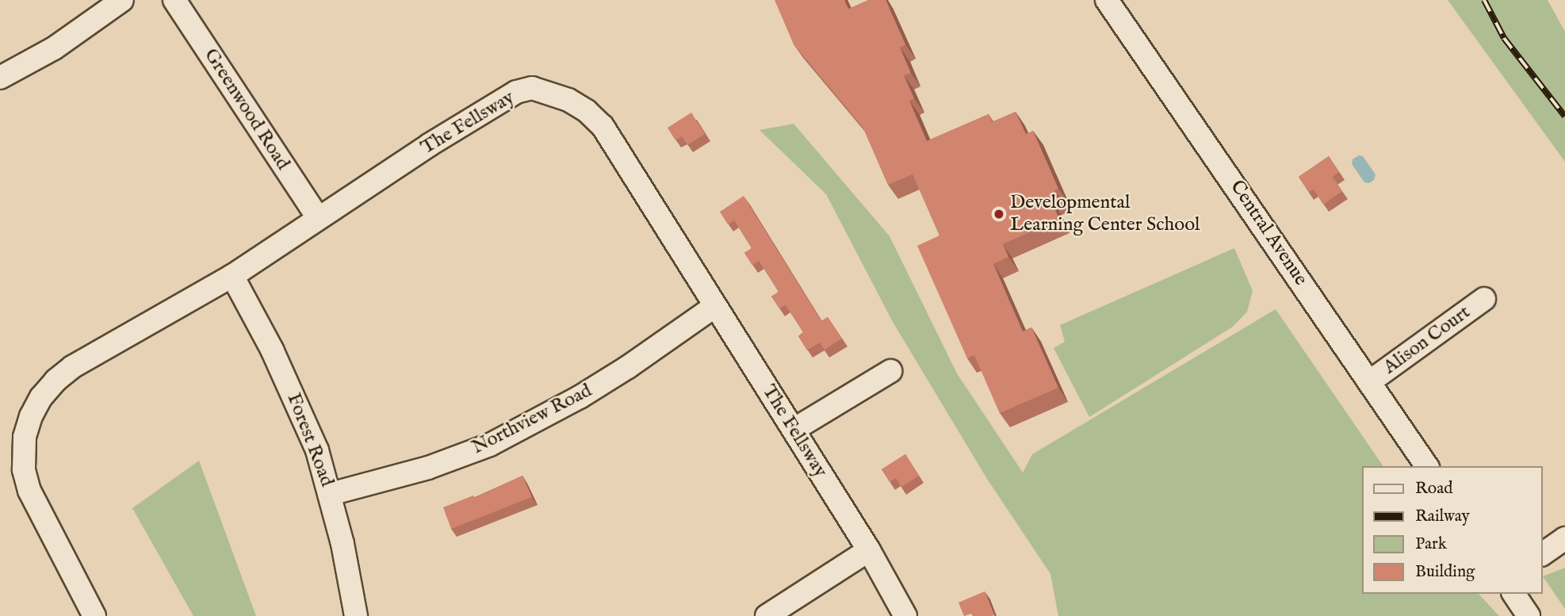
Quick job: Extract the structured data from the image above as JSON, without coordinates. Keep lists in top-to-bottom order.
{
  "streets": {
    "street": [
      "Greenwood Road",
      "The Fellsway",
      "Central Avenue",
      "Alison Court",
      "Northview Road",
      "Forest Road"
    ]
  },
  "crossings": [
    ["Greenwood Road", "The Fellsway"],
    ["The Fellsway", "Northview Road"],
    ["The Fellsway", "Forest Road"],
    ["Central Avenue", "Alison Court"],
    ["Northview Road", "Forest Road"]
  ],
  "places": ["Developmental Learning Center School"],
  "legend": [
    "Road",
    "Railway",
    "Park",
    "Building"
  ]
}
